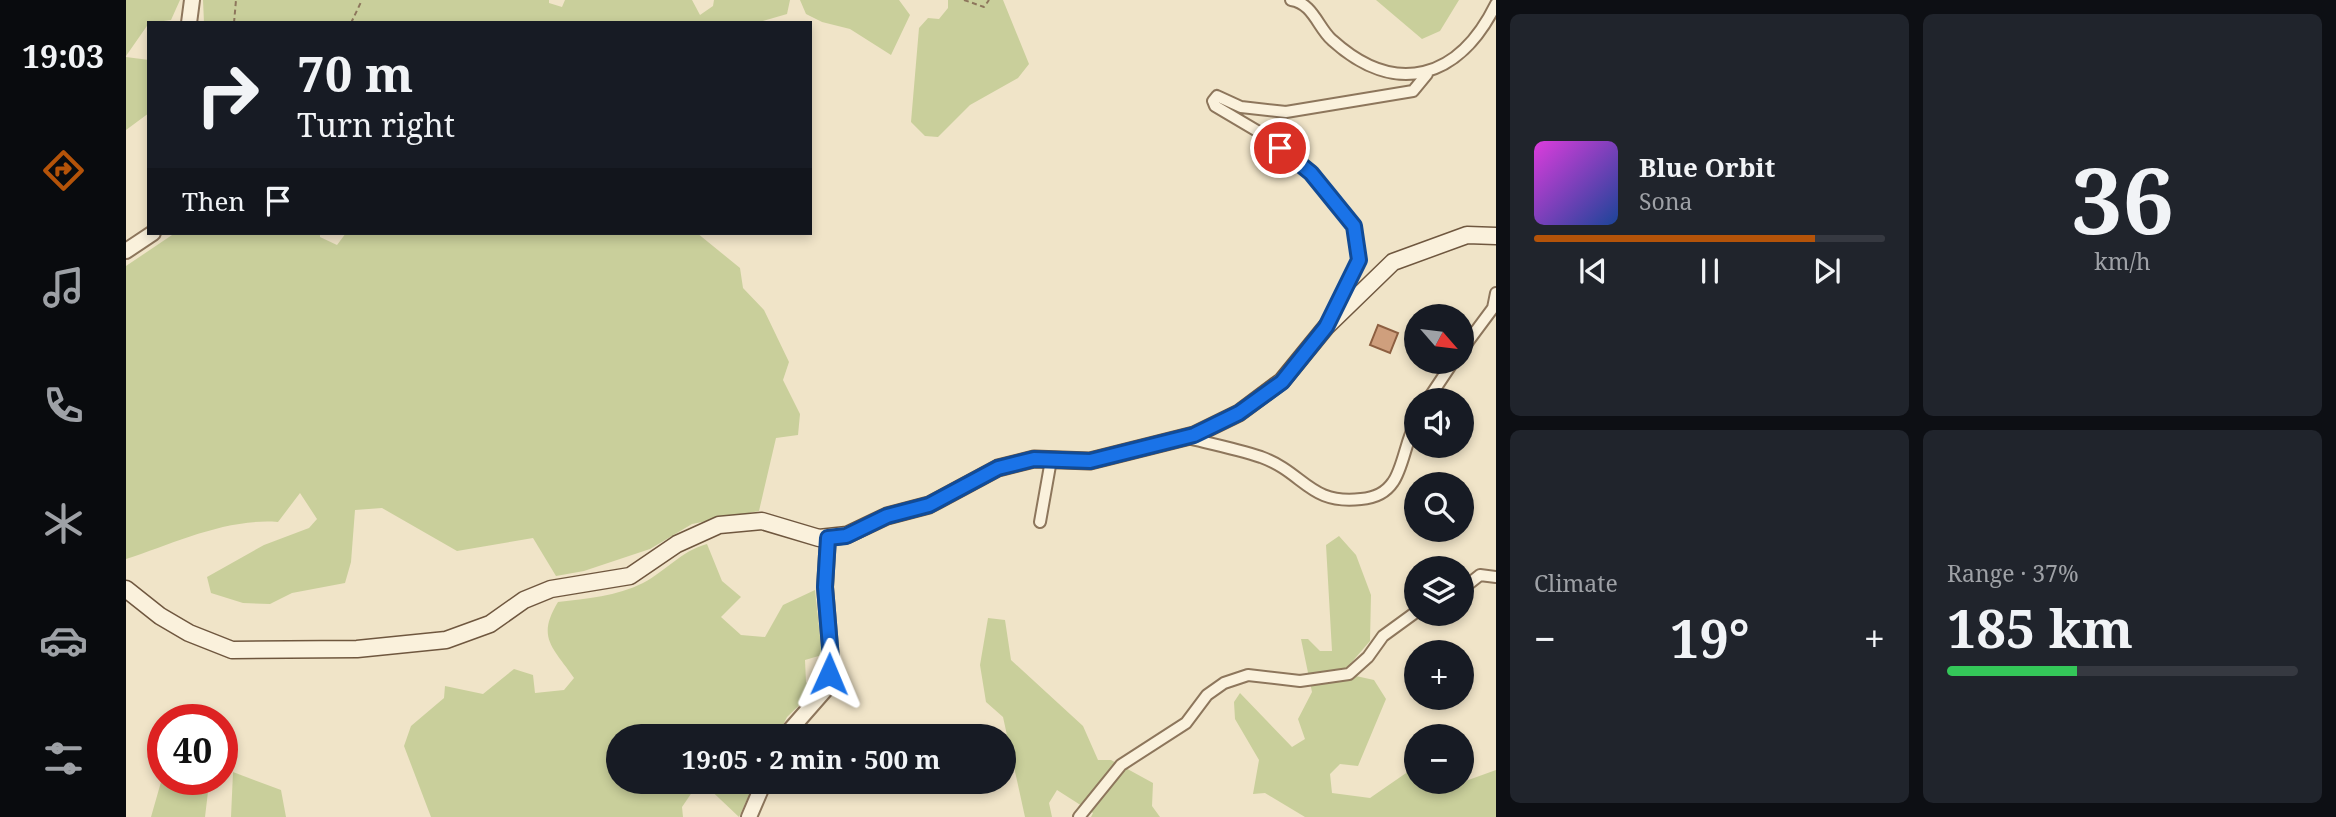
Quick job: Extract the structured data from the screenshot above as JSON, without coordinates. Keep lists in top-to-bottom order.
{
  "north": "bottom right",
  "page": {
    "tabs": "19:03",
    "tile": [
      ["36", "km/h"],
      "Climate",
      ["Range · 37%", "185 km"]
    ],
    "turn": ["70 m", "Turn right"],
    "song": ["Blue Orbit", "Sona"],
    "then": "Then",
    "map_buttons": ["+", "−"],
    "heat": ["−", "19°", "+"],
    "limit": "40",
    "trip": "19:05 · 2 min · 500 m"
  }
}
